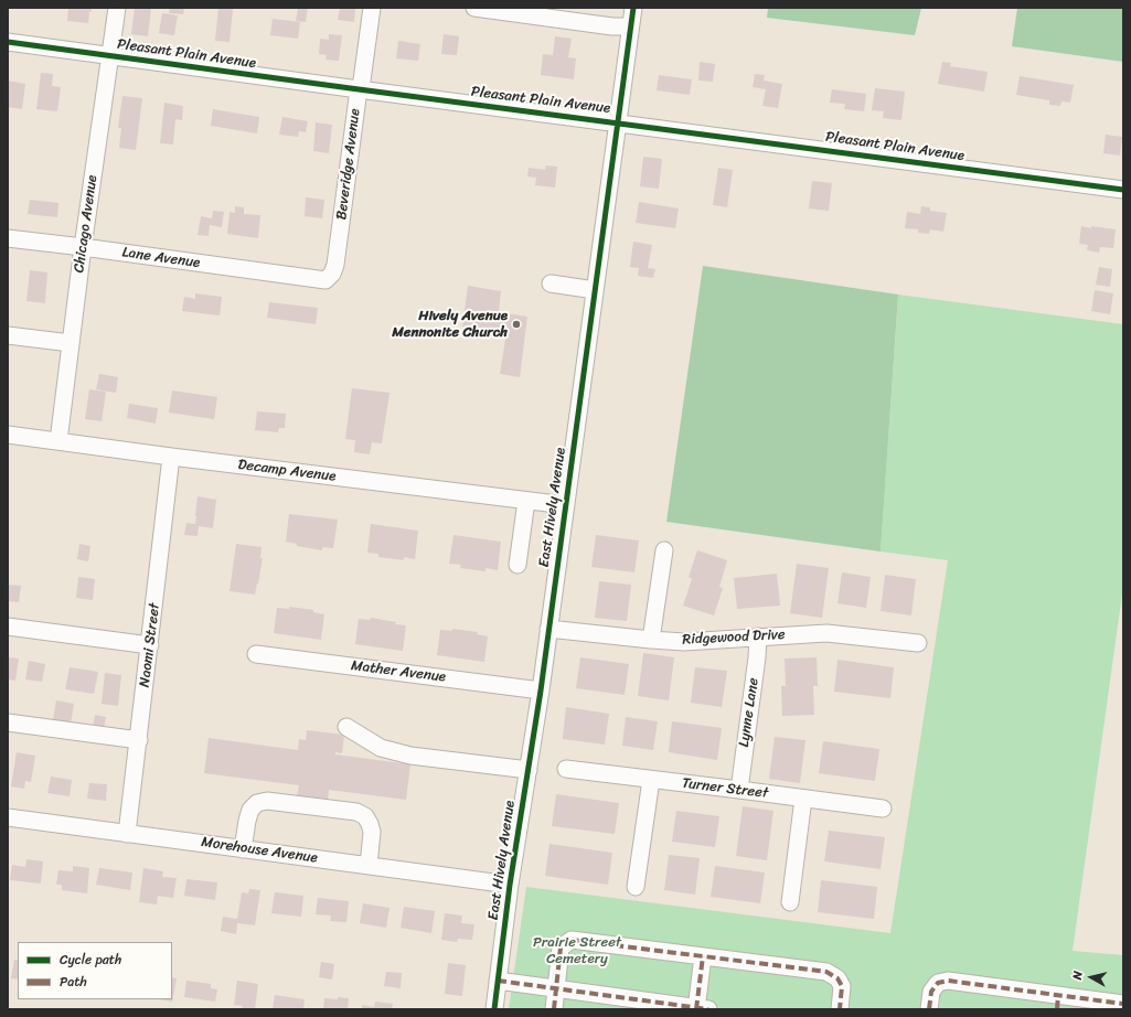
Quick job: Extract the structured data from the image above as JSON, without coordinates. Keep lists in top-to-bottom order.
{
  "streets": {
    "street": [
      "Pleasant Plain Avenue",
      "Beveridge Avenue",
      "Chicago Avenue",
      "Lane Avenue",
      "Decamp Avenue",
      "East Hively Avenue",
      "Ridgewood Drive",
      "Naomi Street",
      "Mather Avenue",
      "Lynne Lane",
      "Turner Street",
      "Morehouse Avenue"
    ]
  },
  "crossings": [
    ["Pleasant Plain Avenue", "Beveridge Avenue"],
    ["Pleasant Plain Avenue", "Chicago Avenue"],
    ["Pleasant Plain Avenue", "East Hively Avenue"],
    ["Beveridge Avenue", "Lane Avenue"],
    ["Chicago Avenue", "Lane Avenue"],
    ["Chicago Avenue", "Decamp Avenue"],
    ["Decamp Avenue", "East Hively Avenue"],
    ["Decamp Avenue", "Naomi Street"],
    ["East Hively Avenue", "Ridgewood Drive"],
    ["East Hively Avenue", "Mather Avenue"],
    ["East Hively Avenue", "Morehouse Avenue"],
    ["Ridgewood Drive", "Lynne Lane"],
    ["Naomi Street", "Morehouse Avenue"],
    ["Lynne Lane", "Turner Street"]
  ],
  "parks": ["Prairie Street Cemetery"],
  "places": ["Hively Avenue Mennonite Church"],
  "legend": ["Cycle path", "Path"],
  "north": "left"
}
